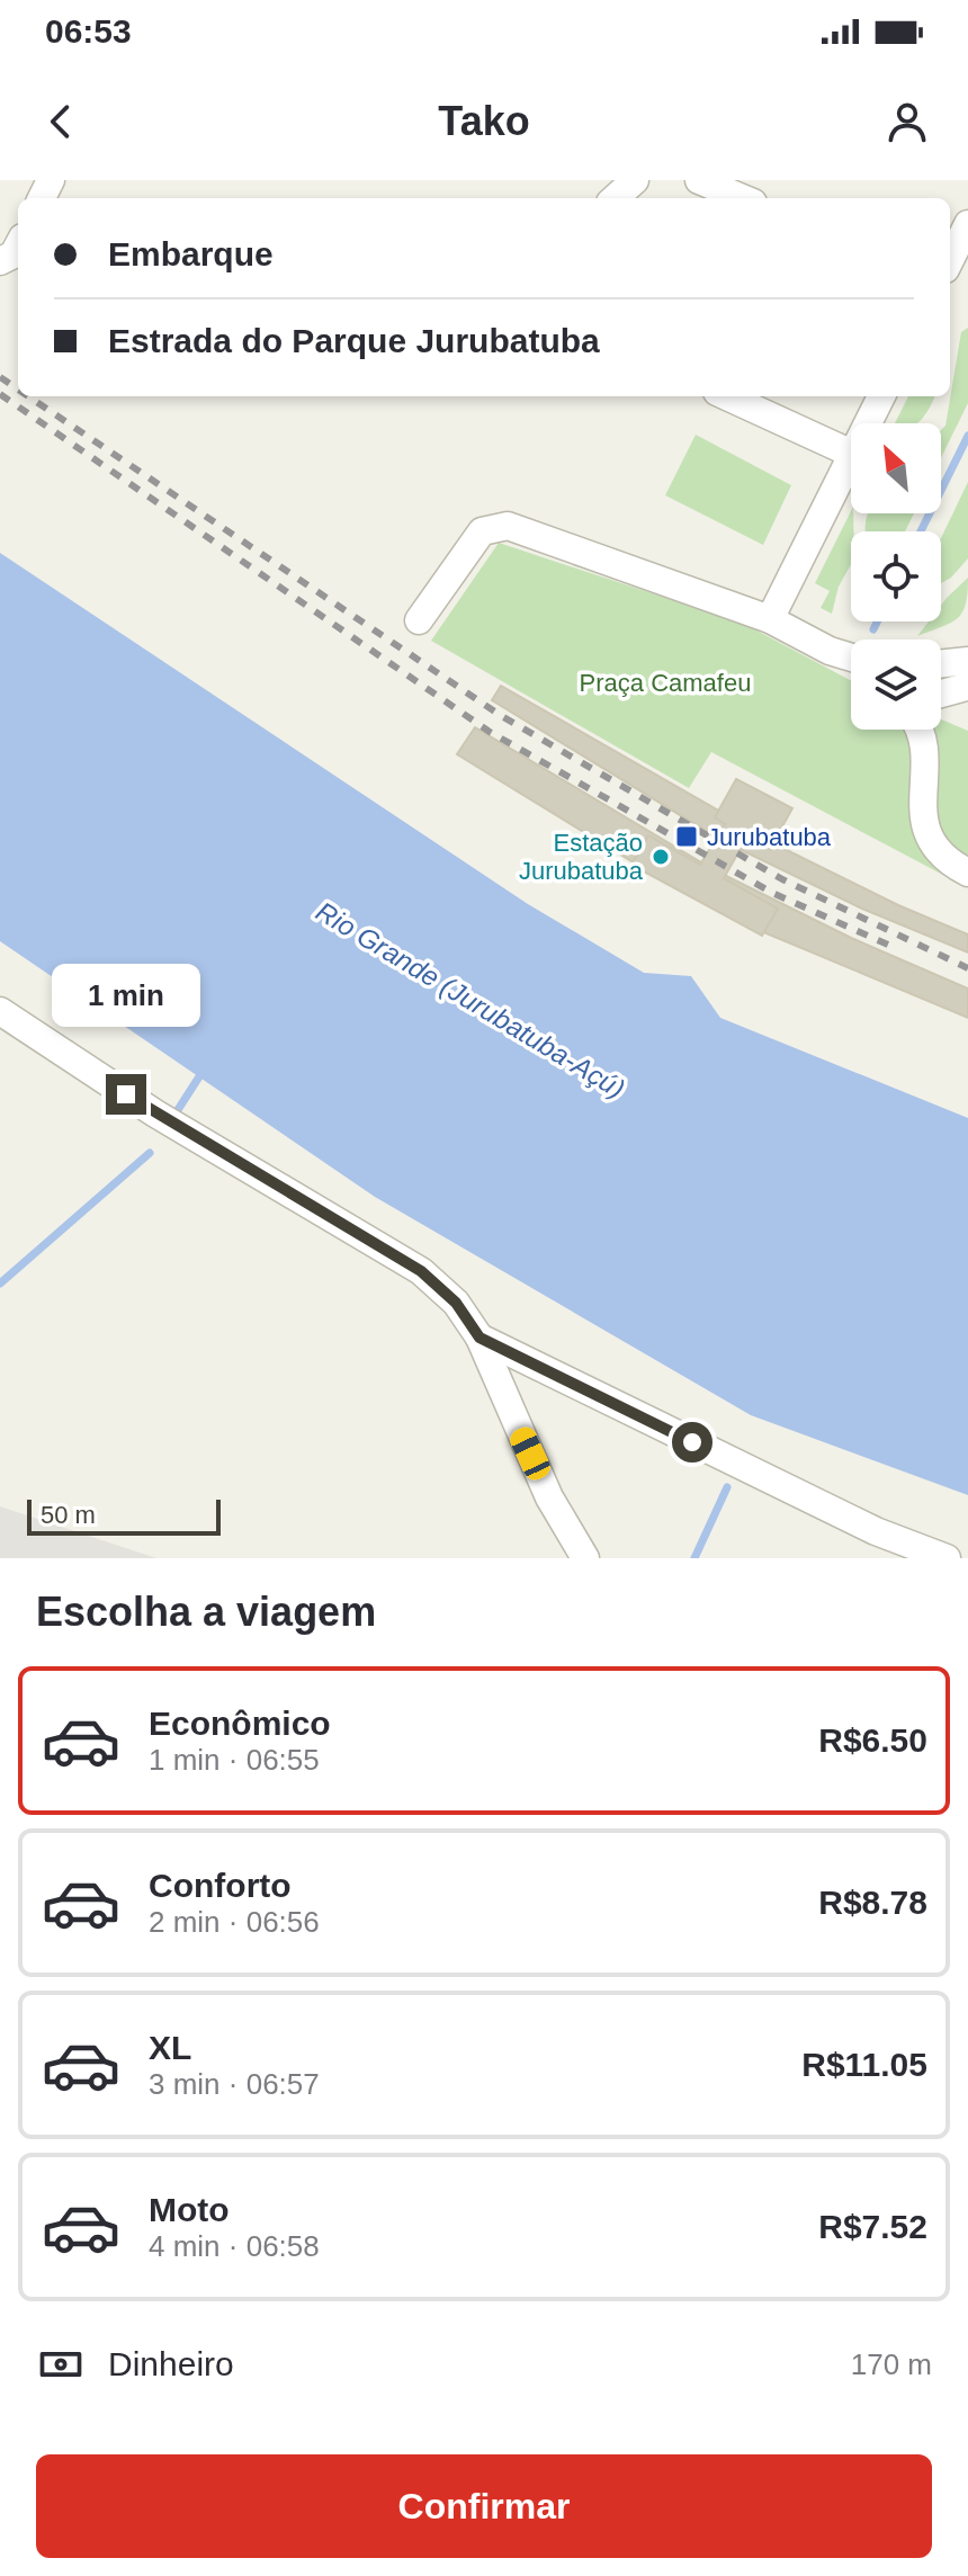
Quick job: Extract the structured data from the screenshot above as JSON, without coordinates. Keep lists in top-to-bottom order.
{
  "water": ["Rio Grande (Jurubatuba-Açú)"],
  "parks": ["Praça Camafeu"],
  "places": {
    "transit": ["Jurubatuba"],
    "other": ["Estação Jurubatuba"]
  },
  "scale_bar": "50 m",
  "north": "top left",
  "page": {
    "status": "06:53",
    "header": "Tako",
    "banner": ["Embarque", "Estrada do Parque Jurubatuba"],
    "bubble": "1 min",
    "scale": "50 m",
    "heading": "Escolha a viagem",
    "list": [
      {
        "name": "Econômico",
        "note": "1 min · 06:55",
        "value": "R$6.50"
      },
      {
        "name": "Conforto",
        "note": "2 min · 06:56",
        "value": "R$8.78"
      },
      {
        "name": "XL",
        "note": "3 min · 06:57",
        "value": "R$11.05"
      },
      {
        "name": "Moto",
        "note": "4 min · 06:58",
        "value": "R$7.52"
      }
    ],
    "pay": ["Dinheiro", "170 m"],
    "buttons": "Confirmar"
  }
}
